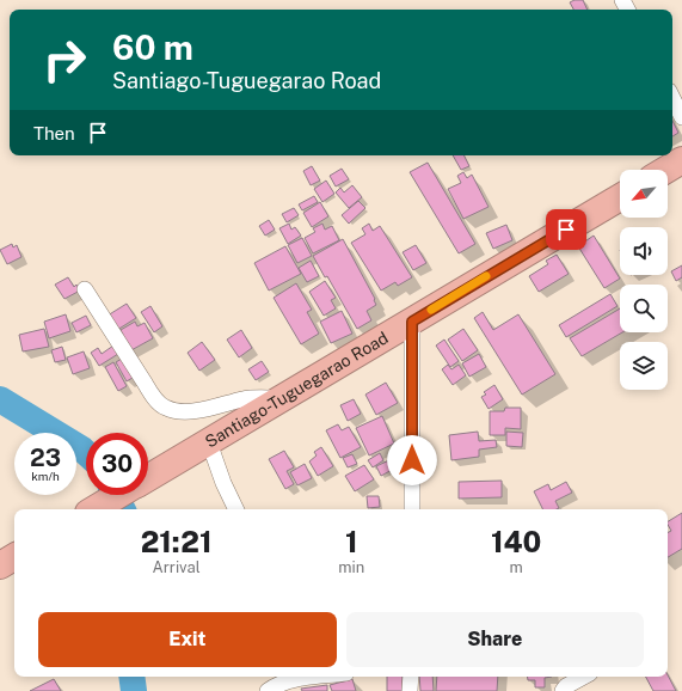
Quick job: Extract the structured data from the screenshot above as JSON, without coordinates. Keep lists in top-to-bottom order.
{
  "streets": {
    "highway": ["Santiago-Tuguegarao Road"]
  },
  "north": "bottom left",
  "page": {
    "turn": ["60 m", "Santiago-Tuguegarao Road"],
    "then": "Then",
    "speed": "23 km/h",
    "limit": "30",
    "eta": [
      "21:21",
      "Arrival",
      "1",
      "min",
      "140",
      "m"
    ],
    "buttons": ["Exit", "Share"]
  }
}
